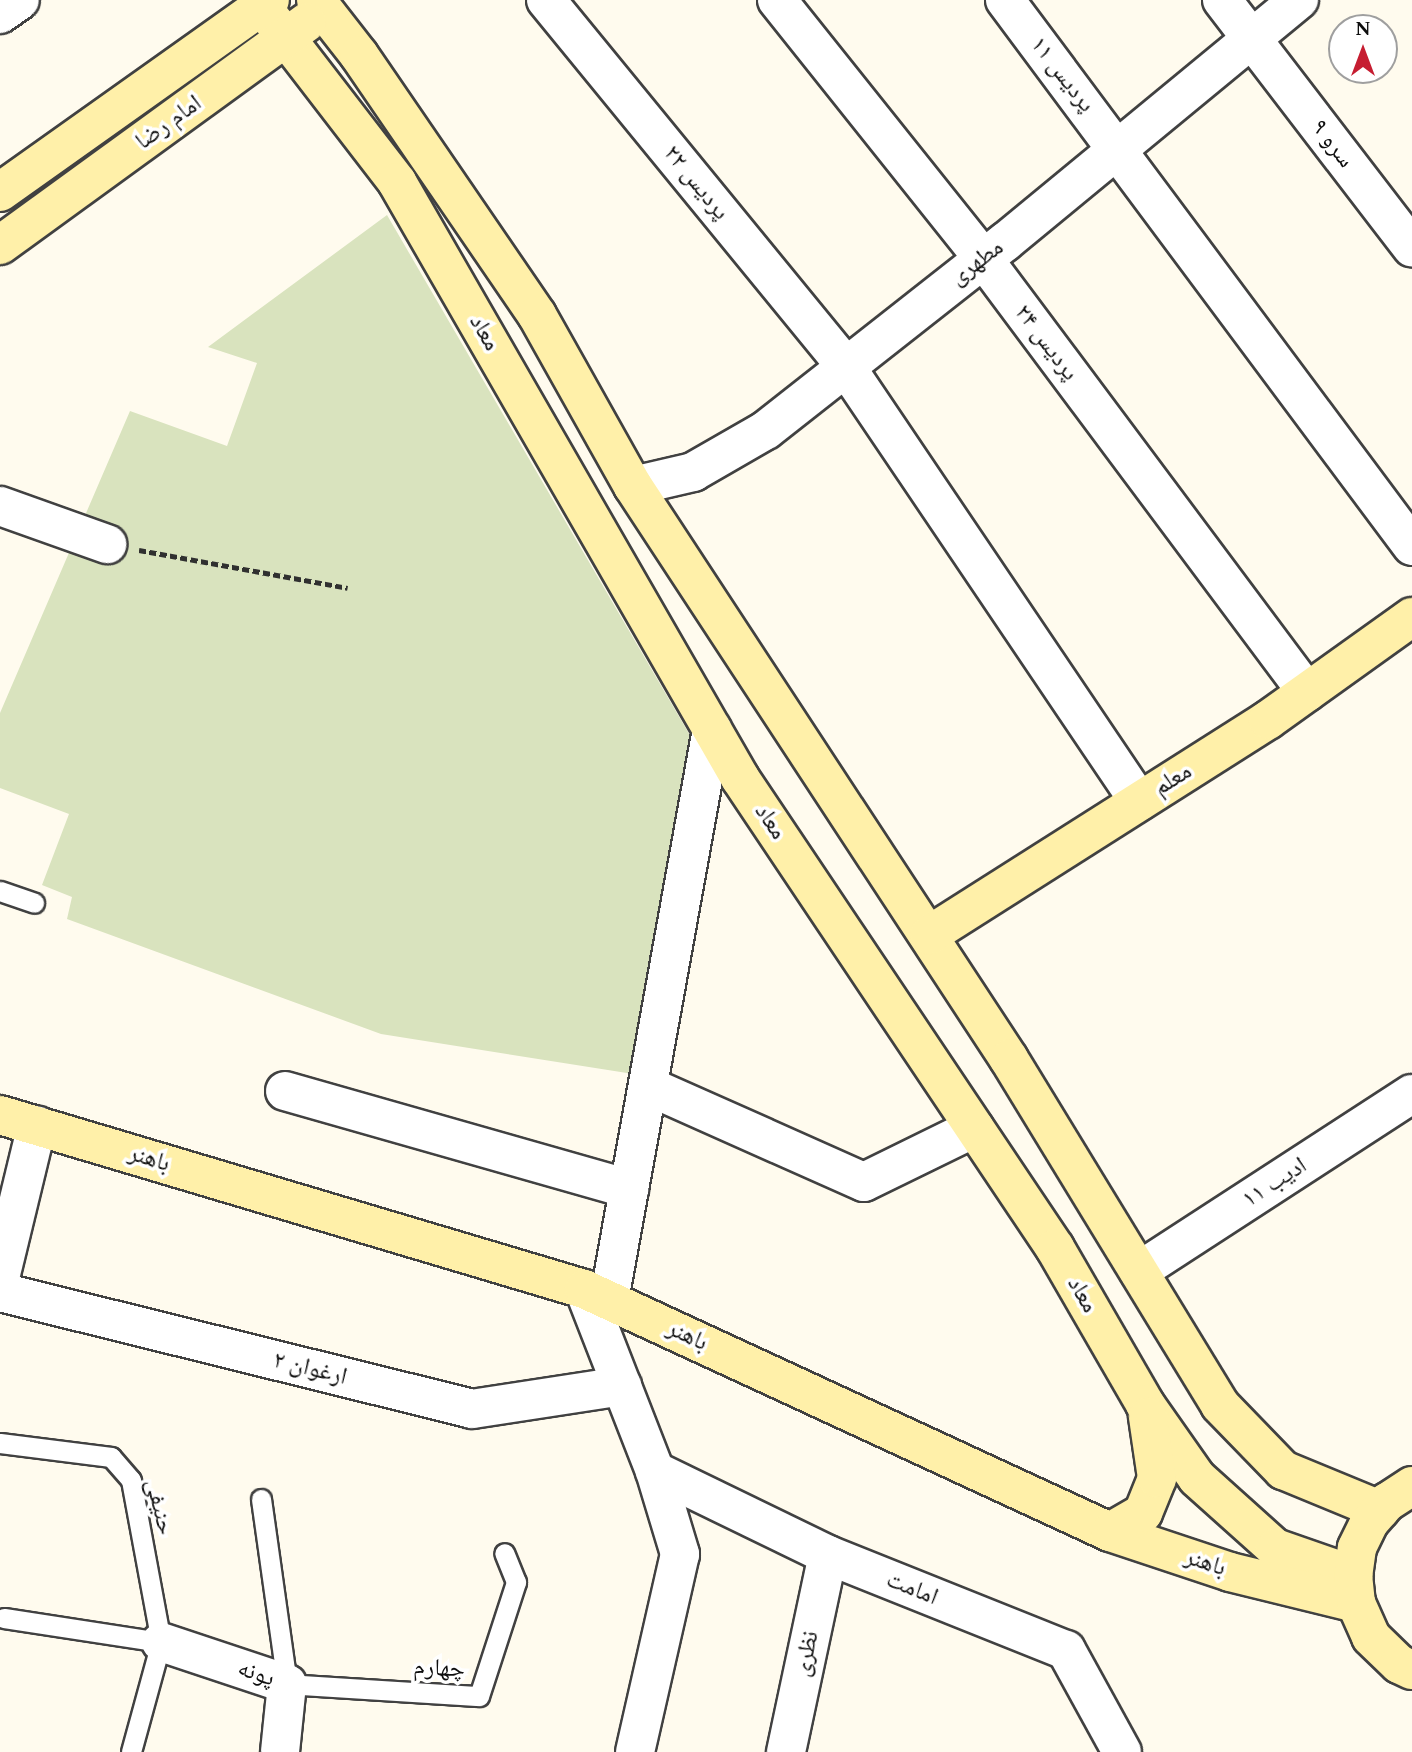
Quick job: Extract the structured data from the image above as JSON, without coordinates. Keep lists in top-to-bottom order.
{
  "streets": {
    "main road": [
      "امام رضا",
      "معاد",
      "معلم",
      "باهنر"
    ],
    "street": [
      "پردیس ۱۱",
      "سرو ۹",
      "پردیس ۲۲",
      "مطهری",
      "پردیس ۲۴",
      "ادیب ۱۱",
      "ارغوان ۲",
      "امامت",
      "نظری",
      "پونه"
    ],
    "lane": ["حنیفی", "چهارم"]
  },
  "crossings": [
    ["پردیس ۱۱", "مطهری"],
    ["امام رضا", "معاد"],
    ["سرو ۹", "مطهری"],
    ["پردیس ۲۲", "مطهری"],
    ["پردیس ۲۲", "معلم"],
    ["مطهری", "پردیس ۲۴"],
    ["معاد", "باهنر"],
    ["پردیس ۲۴", "معلم"],
    ["حنیفی", "پونه"],
    ["امامت", "نظری"],
    ["چهارم", "پونه"]
  ],
  "north": "top"
}
